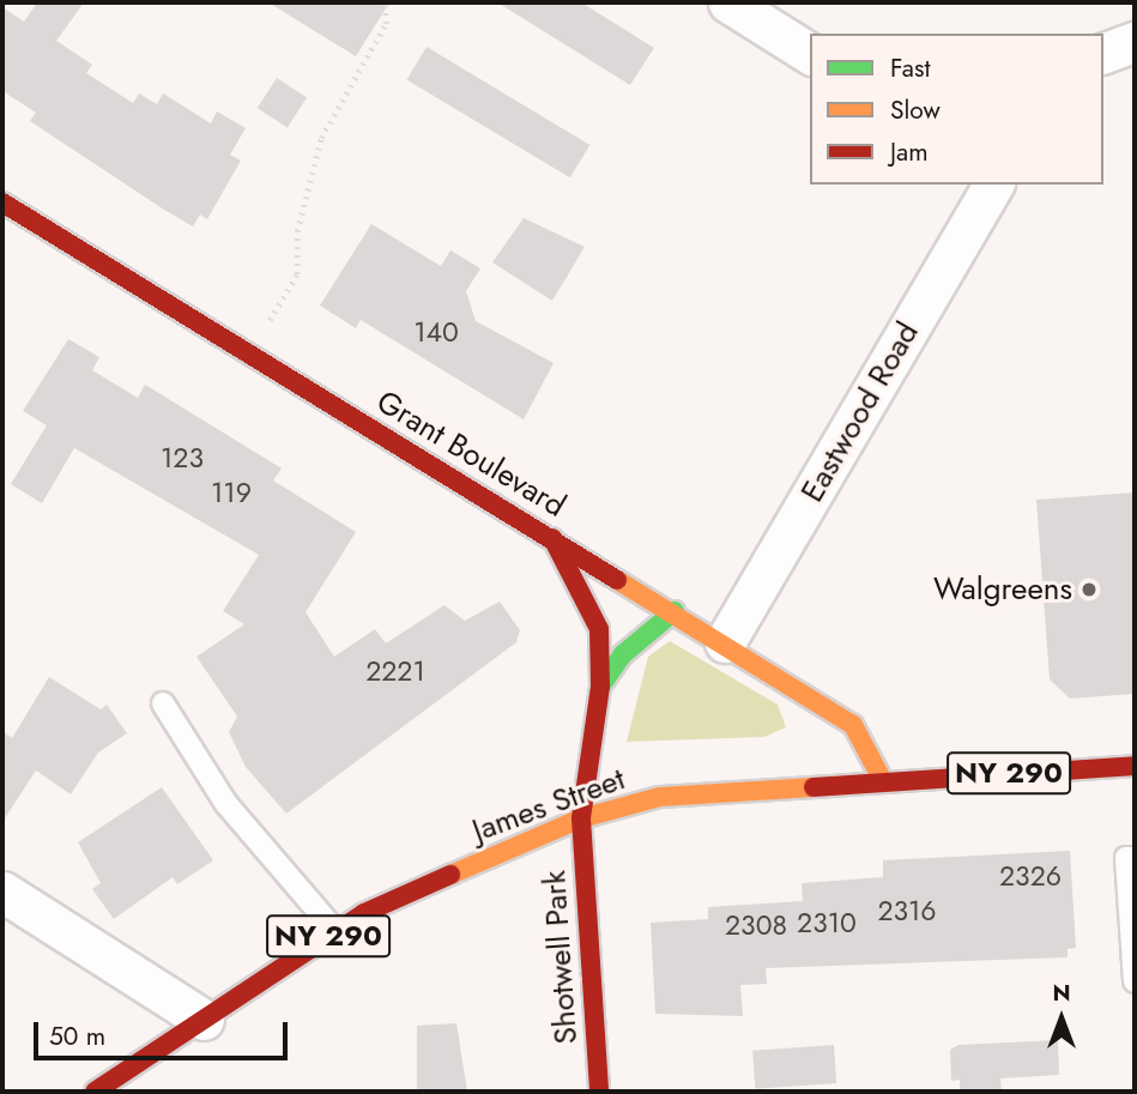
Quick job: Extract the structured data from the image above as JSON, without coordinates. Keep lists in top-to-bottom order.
{
  "streets": {
    "street": [
      "Eastwood Road",
      "Grant Boulevard",
      "NY 290",
      "James Street",
      "Shotwell Park"
    ]
  },
  "crossings": [
    ["Eastwood Road", "Grant Boulevard"],
    ["Grant Boulevard", "James Street"],
    ["Grant Boulevard", "Shotwell Park"],
    ["James Street", "Shotwell Park"]
  ],
  "places": ["Walgreens"],
  "house_numbers": [
    "140",
    "123",
    "119",
    "2221",
    "2326",
    "2316",
    "2310",
    "2308"
  ],
  "legend": ["Fast", "Slow", "Jam"],
  "scale_bar": "50 m",
  "north": "top"
}
